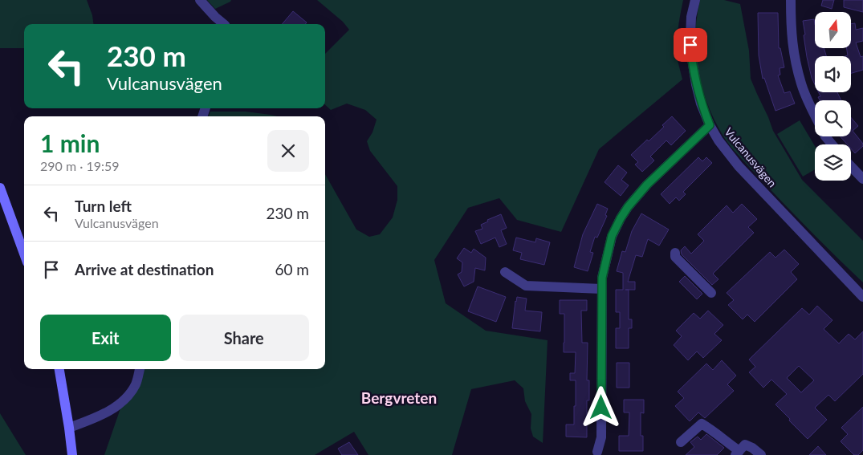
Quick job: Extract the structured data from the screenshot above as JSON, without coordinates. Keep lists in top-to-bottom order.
{
  "streets": {
    "street": ["Vulcanusvägen"]
  },
  "districts": ["Bergvreten"],
  "north": "top",
  "page": {
    "turn": ["230 m", "Vulcanusvägen"],
    "heading": ["1 min", "290 m · 19:59"],
    "list": [
      {
        "name": "Turn left",
        "note": "Vulcanusvägen",
        "value": "230 m"
      },
      {
        "name": "Arrive at destination",
        "value": "60 m"
      }
    ],
    "buttons": ["Exit", "Share"]
  }
}
